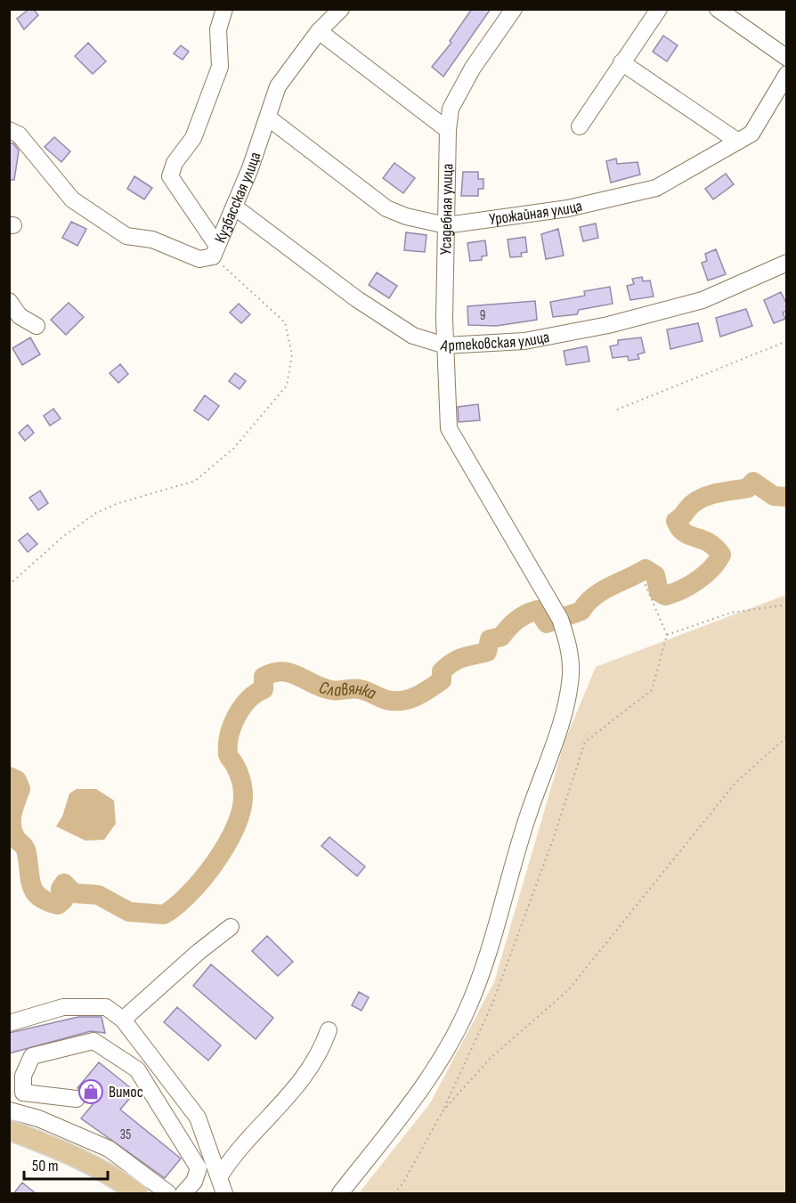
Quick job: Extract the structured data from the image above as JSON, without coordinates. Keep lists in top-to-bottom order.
{
  "streets": {
    "lane": [
      "Кузбасская улица",
      "Усадебная улица",
      "Урожайная улица",
      "Артековская улица"
    ]
  },
  "crossings": [
    ["Кузбасская улица", "Урожайная улица"],
    ["Кузбасская улица", "Артековская улица"],
    ["Усадебная улица", "Урожайная улица"],
    ["Усадебная улица", "Артековская улица"]
  ],
  "water": ["Славянка"],
  "places": {
    "shop": ["Вимос"]
  },
  "house_numbers": ["9", "35"],
  "scale_bar": "50 m"
}
